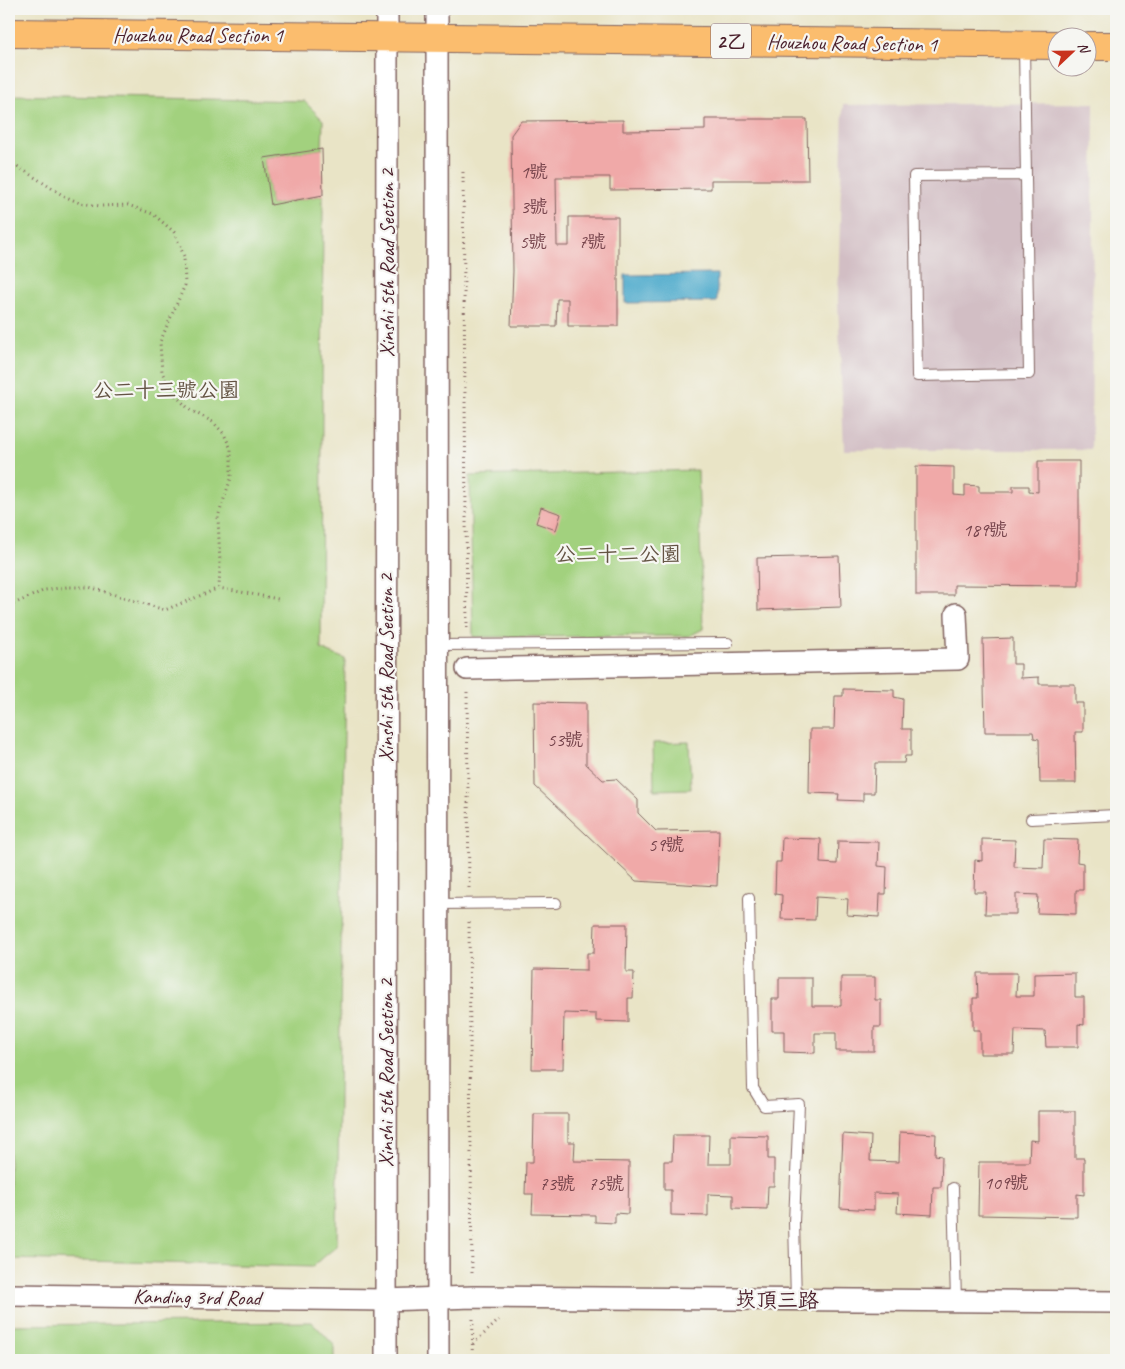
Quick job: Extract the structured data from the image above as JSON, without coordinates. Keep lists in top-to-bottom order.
{
  "streets": {
    "main road": ["Houzhou Road Section 1", "2乙"],
    "street": ["Xinshi 5th Road Section 2", "Kanding 3rd Road", "崁頂三路"]
  },
  "crossings": [
    ["Houzhou Road Section 1", "2乙"],
    ["Houzhou Road Section 1", "Xinshi 5th Road Section 2"],
    ["2乙", "Xinshi 5th Road Section 2"],
    ["Xinshi 5th Road Section 2", "Kanding 3rd Road"],
    ["Kanding 3rd Road", "崁頂三路"]
  ],
  "parks": ["公二十三號公園", "公二十二公園"],
  "house_numbers": [
    "1號",
    "3號",
    "5號",
    "7號",
    "189號",
    "53號",
    "59號",
    "109號",
    "73號",
    "75號"
  ],
  "north": "right"
}
